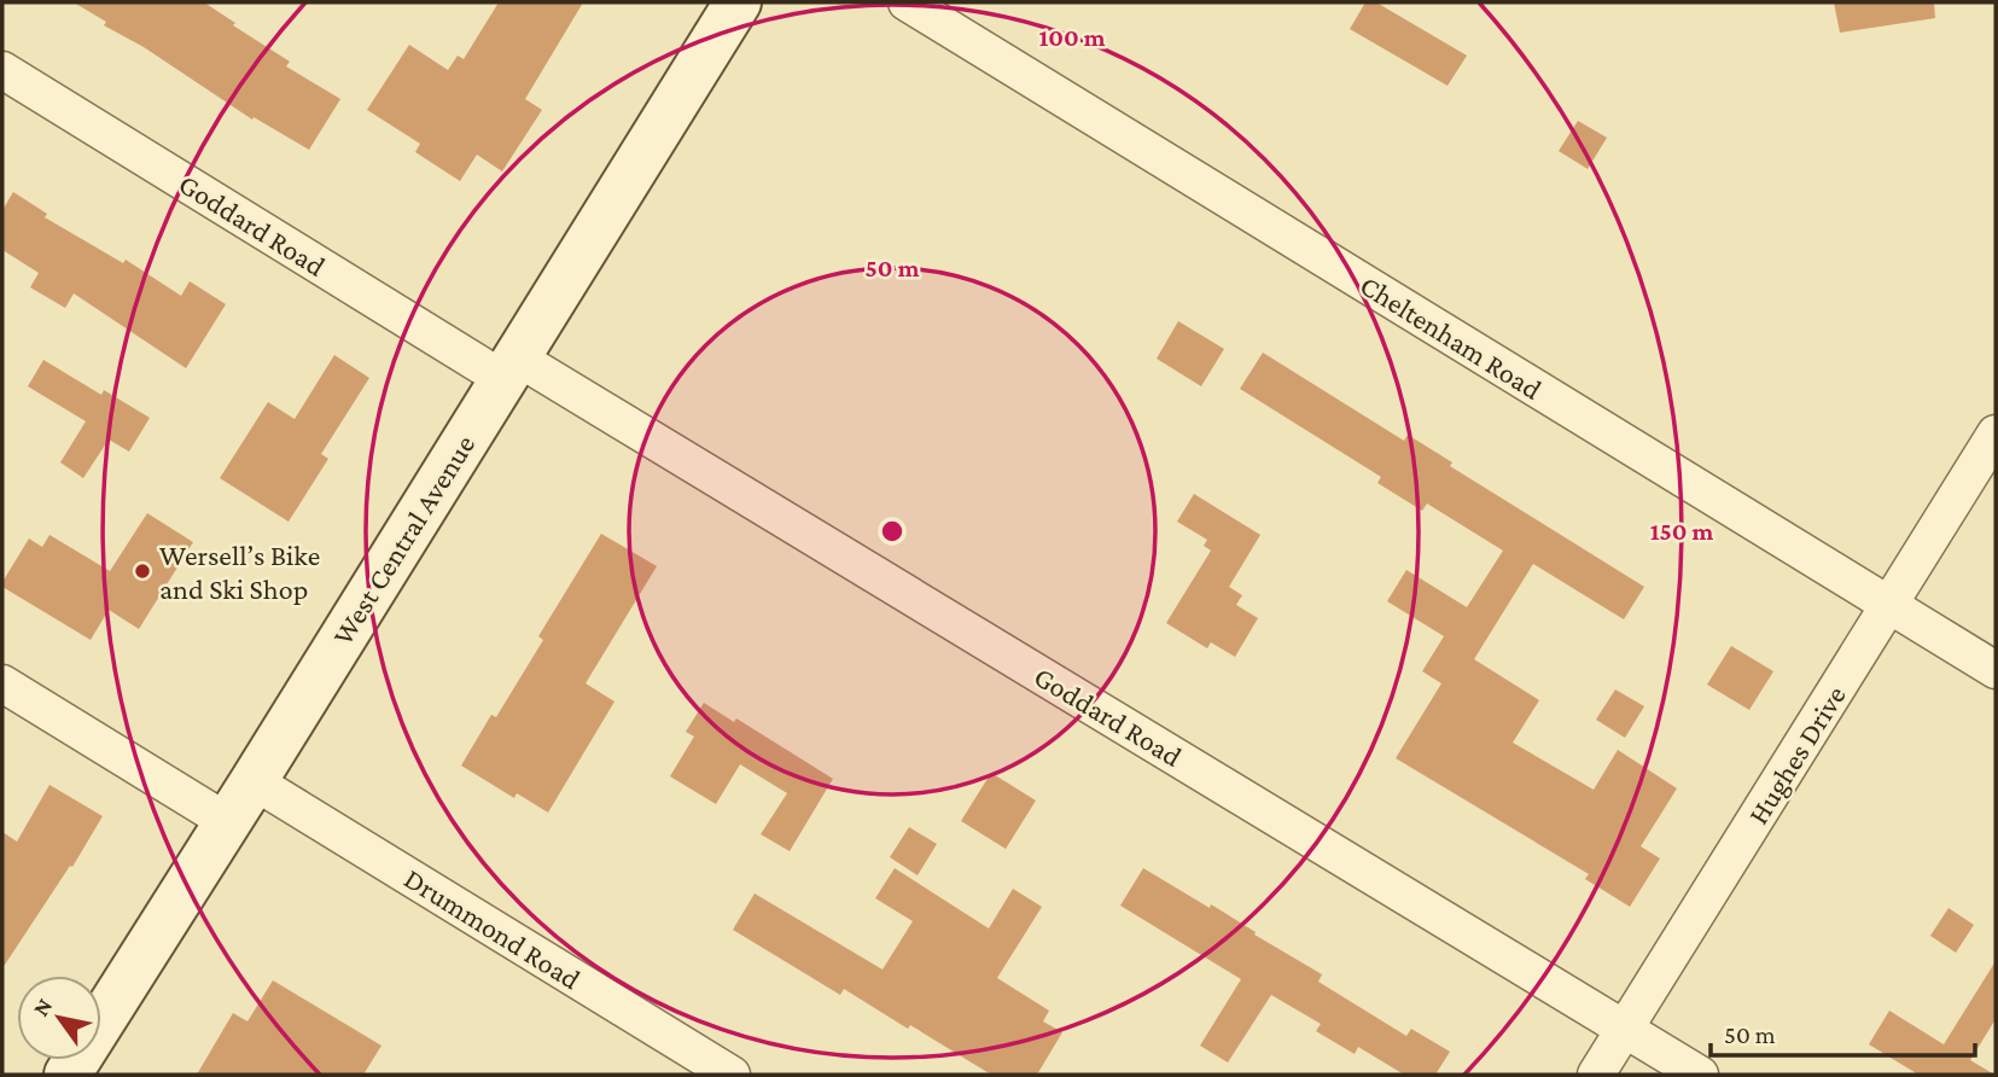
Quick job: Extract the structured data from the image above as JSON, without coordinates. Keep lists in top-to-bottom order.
{
  "streets": {
    "main road": ["West Central Avenue"],
    "street": [
      "Goddard Road",
      "Cheltenham Road",
      "Hughes Drive",
      "Drummond Road"
    ]
  },
  "crossings": [
    ["Goddard Road", "West Central Avenue"],
    ["Goddard Road", "Hughes Drive"],
    ["Cheltenham Road", "Hughes Drive"],
    ["West Central Avenue", "Drummond Road"]
  ],
  "places": ["Wersell’s Bike and Ski Shop"],
  "scale_bar": "50 m",
  "north": "top left",
  "rings": ["100 m", "50 m", "150 m"]
}
